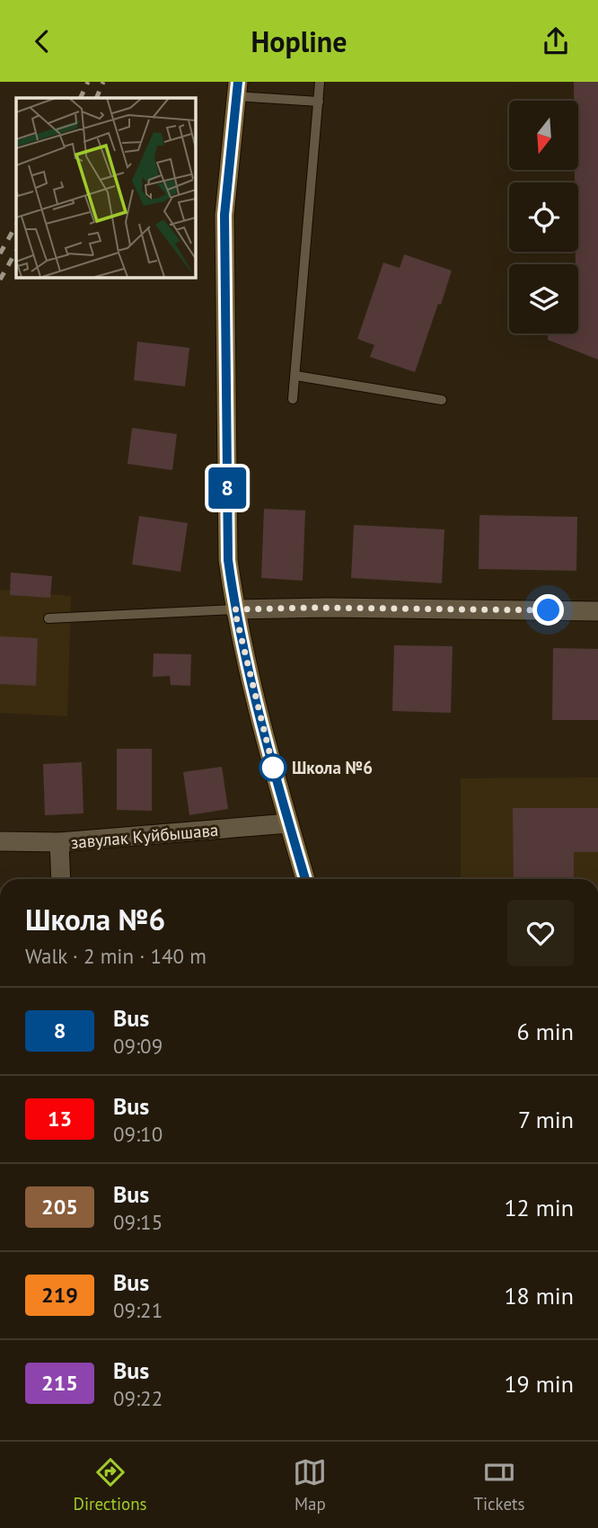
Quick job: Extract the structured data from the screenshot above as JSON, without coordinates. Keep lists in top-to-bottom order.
{
  "streets": {
    "street": ["завулак Куйбышава"]
  },
  "places": ["Школа №6"],
  "lines": ["bus line 8"],
  "north": "bottom",
  "page": {
    "header": "Hopline",
    "on_map": "8",
    "heading": ["Школа №6", "Walk · 2 min · 140 m"],
    "list": [
      {
        "mark": "8",
        "name": "Bus",
        "note": "09:09",
        "value": "6 min"
      },
      {
        "mark": "13",
        "name": "Bus",
        "note": "09:10",
        "value": "7 min"
      },
      {
        "mark": "205",
        "name": "Bus",
        "note": "09:15",
        "value": "12 min"
      },
      {
        "mark": "219",
        "name": "Bus",
        "note": "09:21",
        "value": "18 min"
      },
      {
        "mark": "215",
        "name": "Bus",
        "note": "09:22",
        "value": "19 min"
      }
    ],
    "tabs": ["Directions", "Map", "Tickets"]
  }
}
